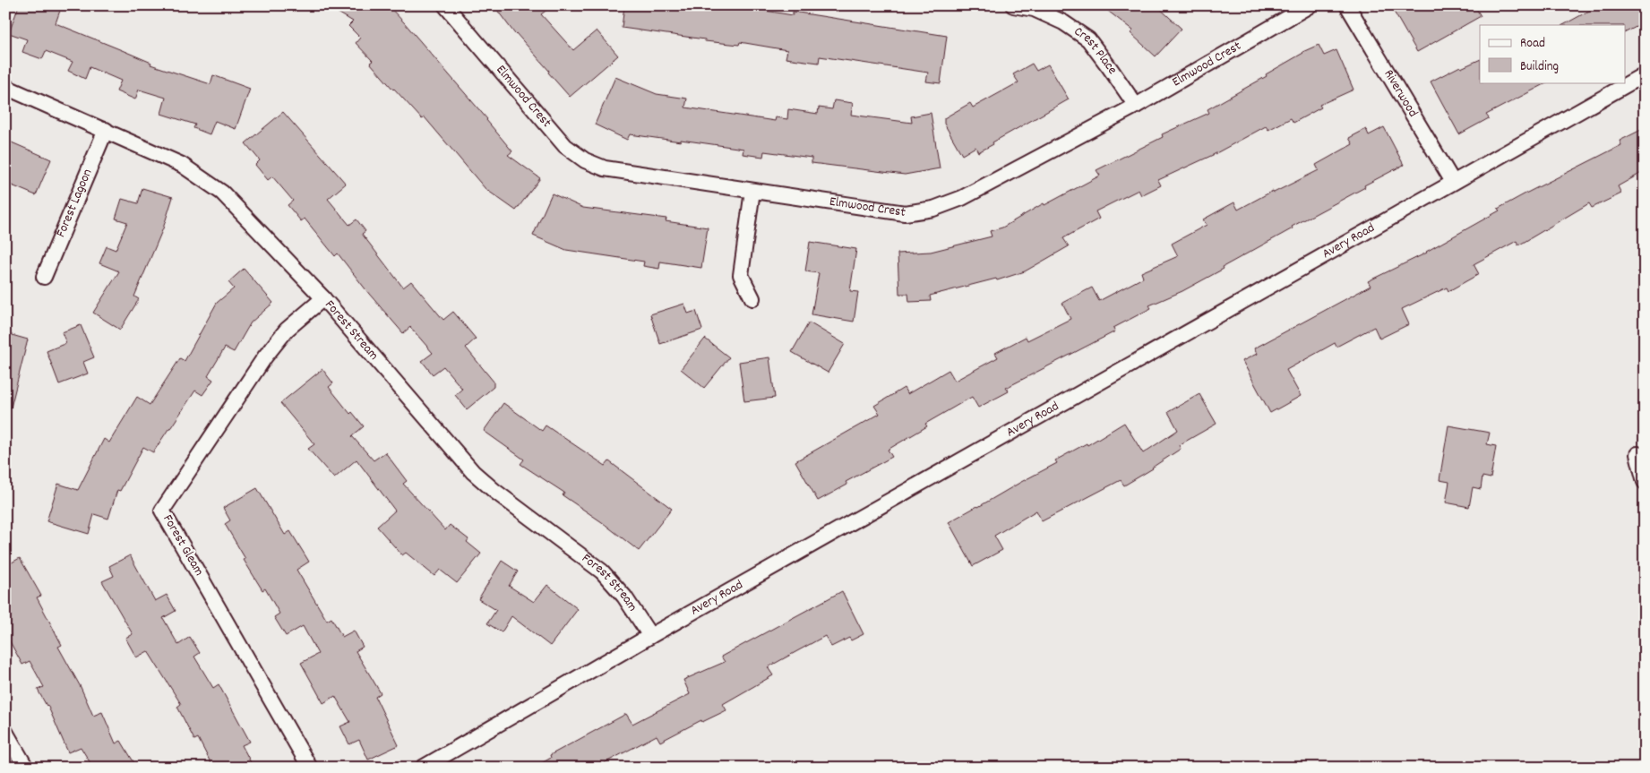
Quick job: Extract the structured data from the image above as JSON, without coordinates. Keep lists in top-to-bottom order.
{
  "streets": {
    "street": [
      "Crest Place",
      "Elmwood Crest",
      "Riverwood",
      "Forest Lagoon",
      "Avery Road",
      "Forest Stream",
      "Forest Gleam"
    ]
  },
  "crossings": [
    ["Crest Place", "Elmwood Crest"],
    ["Riverwood", "Avery Road"],
    ["Forest Lagoon", "Forest Stream"],
    ["Avery Road", "Forest Stream"],
    ["Forest Stream", "Forest Gleam"]
  ],
  "legend": ["Road", "Building"]
}
